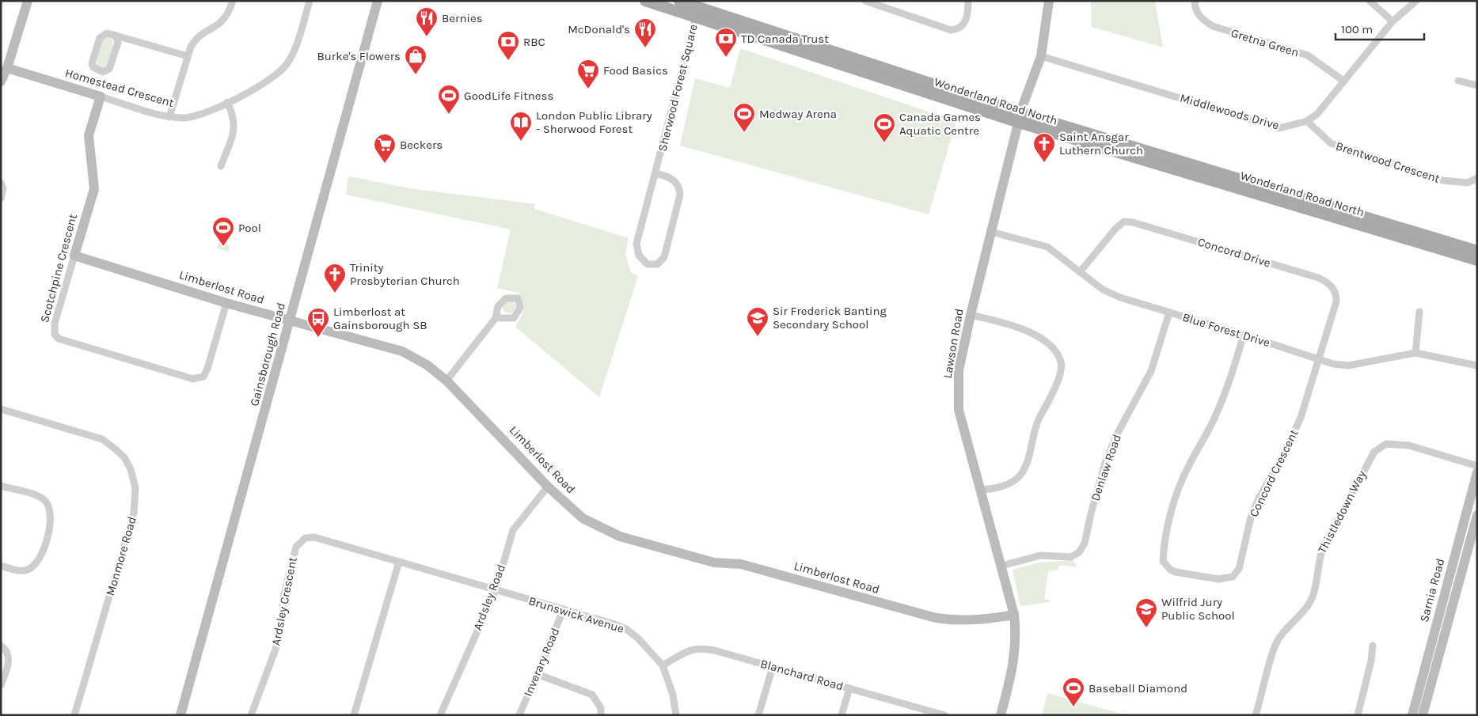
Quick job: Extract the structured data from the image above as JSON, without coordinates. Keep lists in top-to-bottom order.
{
  "streets": {
    "main road": ["Wonderland Road North"],
    "street": [
      "Gretna Green",
      "Homestead Crescent",
      "Sherwood Forest Square",
      "Middlewoods Drive",
      "Brentwood Crescent",
      "Concord Drive",
      "Scotchpine Crescent",
      "Limberlost Road",
      "Blue Forest Drive",
      "Lawson Road",
      "Gainsborough Road",
      "Denlaw Road",
      "Concord Crescent",
      "Thistledown Way",
      "Monmore Road",
      "Sarnia Road",
      "Ardsley Road",
      "Ardsley Crescent",
      "Brunswick Avenue",
      "Inverary Road",
      "Blanchard Road"
    ]
  },
  "crossings": [
    ["Gretna Green", "Middlewoods Drive"],
    ["Homestead Crescent", "Scotchpine Crescent"],
    ["Sherwood Forest Square", "Wonderland Road North"],
    ["Wonderland Road North", "Lawson Road"],
    ["Middlewoods Drive", "Brentwood Crescent"],
    ["Middlewoods Drive", "Lawson Road"],
    ["Concord Drive", "Blue Forest Drive"],
    ["Concord Drive", "Concord Crescent"],
    ["Scotchpine Crescent", "Limberlost Road"],
    ["Limberlost Road", "Lawson Road"],
    ["Limberlost Road", "Gainsborough Road"],
    ["Limberlost Road", "Ardsley Road"],
    ["Blue Forest Drive", "Lawson Road"],
    ["Blue Forest Drive", "Denlaw Road"],
    ["Blue Forest Drive", "Concord Crescent"],
    ["Lawson Road", "Denlaw Road"],
    ["Ardsley Road", "Ardsley Crescent"],
    ["Ardsley Road", "Brunswick Avenue"],
    ["Ardsley Crescent", "Brunswick Avenue"],
    ["Brunswick Avenue", "Inverary Road"],
    ["Brunswick Avenue", "Blanchard Road"]
  ],
  "places": {
    "restaurant": ["Bernies", "McDonald's"],
    "bank": ["TD Canada Trust", "RBC"],
    "shop": ["Burke's Flowers"],
    "supermarket": ["Food Basics", "Beckers"],
    "sports": [
      "GoodLife Fitness",
      "Medway Arena",
      "Canada Games Aquatic Centre",
      "Pool",
      "Baseball Diamond"
    ],
    "library": ["London Public Library - Sherwood Forest"],
    "church": ["Saint Ansgar Luthern Church", "Trinity Presbyterian Church"],
    "school or university": ["Sir Frederick Banting Secondary School", "Wilfrid Jury Public School"],
    "bus stop": ["Limberlost at Gainsborough SB"]
  },
  "scale_bar": "100 m"
}
